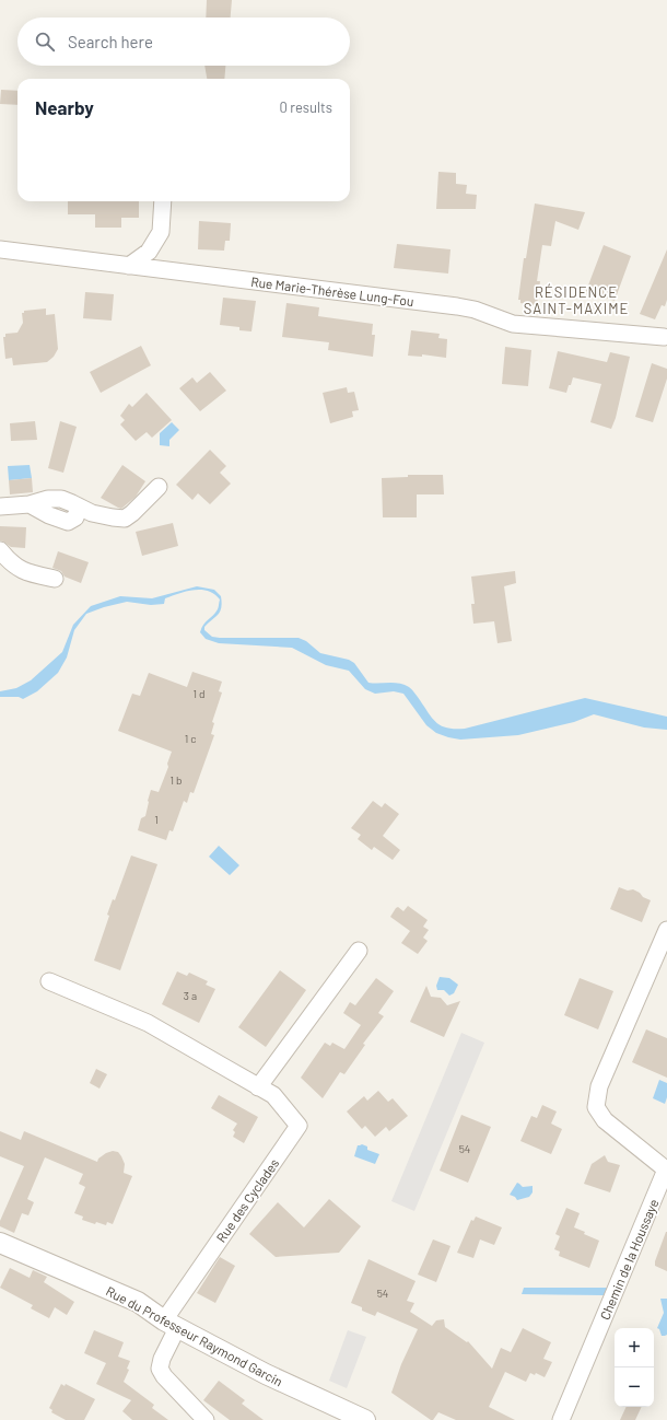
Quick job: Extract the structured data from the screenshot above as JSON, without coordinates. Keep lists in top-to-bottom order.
{
  "streets": {
    "street": [
      "Rue Marie-Thérèse Lung-Fou",
      "Rue des Cyclades",
      "Chemin de la Houssaye",
      "Rue du Professeur Raymond Garcin"
    ]
  },
  "crossings": [
    ["Rue des Cyclades", "Rue du Professeur Raymond Garcin"]
  ],
  "districts": ["RÉSIDENCE SAINT-MAXIME"],
  "house_numbers": [
    "1 d",
    "1 c",
    "1 b",
    "1",
    "3 a",
    "54",
    "54"
  ],
  "page": {
    "search": "Search here",
    "heading": ["Nearby", "0 results"],
    "map_buttons": ["+", "−"]
  }
}
